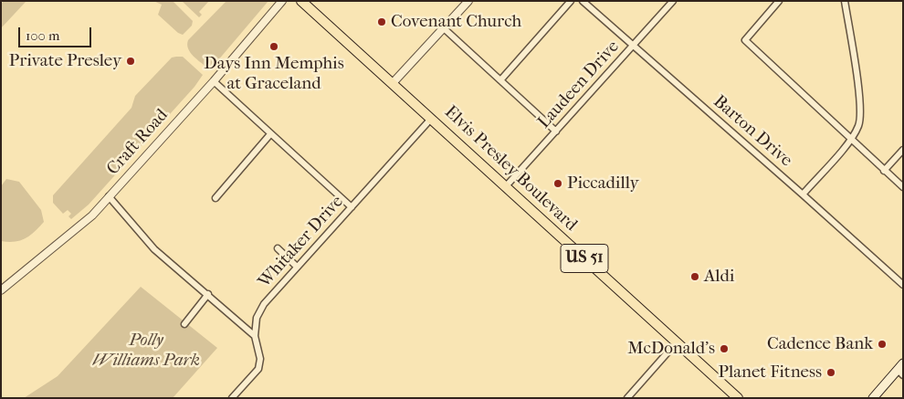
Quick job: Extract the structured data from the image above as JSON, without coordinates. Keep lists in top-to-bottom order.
{
  "streets": {
    "main road": ["Elvis Presley Boulevard", "US 51"],
    "street": [
      "Laudeen Drive",
      "Barton Drive",
      "Craft Road",
      "Whitaker Drive"
    ]
  },
  "crossings": [
    ["Laudeen Drive", "Barton Drive"],
    ["Laudeen Drive", "Elvis Presley Boulevard"],
    ["Elvis Presley Boulevard", "Whitaker Drive"]
  ],
  "parks": ["Polly Williams Park"],
  "places": [
    "Covenant Church",
    "Days Inn Memphis at Graceland",
    "Private Presley",
    "Piccadilly",
    "Aldi",
    "Cadence Bank",
    "McDonald's",
    "Planet Fitness"
  ],
  "scale_bar": "100 m"
}
